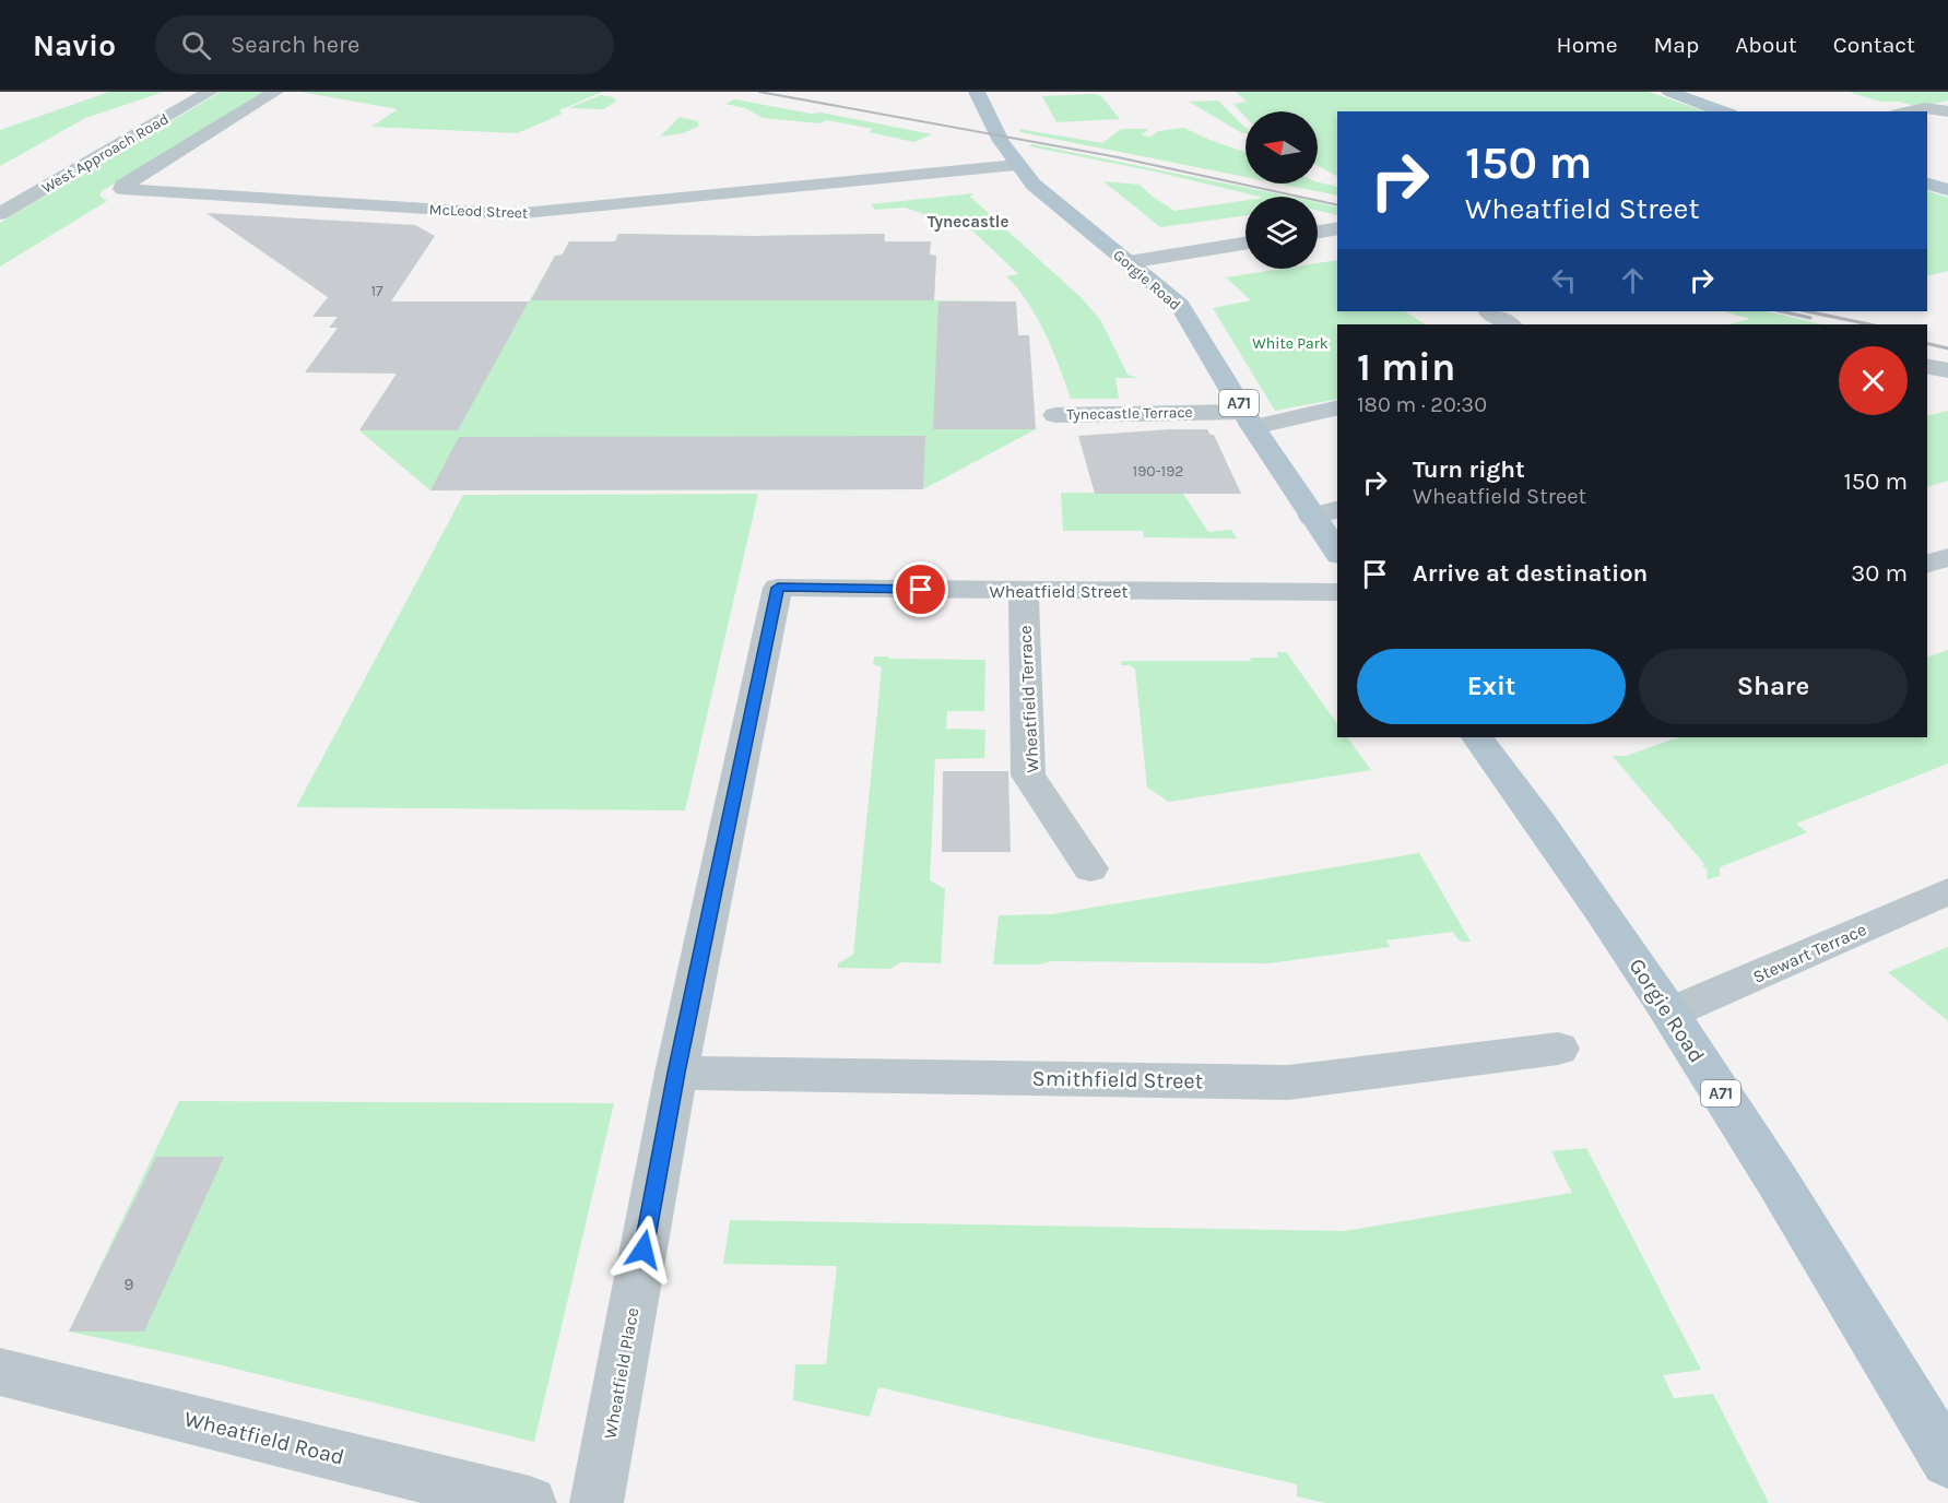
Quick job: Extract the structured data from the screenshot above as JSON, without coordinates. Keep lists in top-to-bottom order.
{
  "streets": {
    "main road": ["Gorgie Road", "A71"],
    "street": [
      "West Approach Road",
      "McLeod Street",
      "Tynecastle Terrace",
      "Wheatfield Street",
      "Wheatfield Terrace",
      "Stewart Terrace",
      "Smithfield Street",
      "Wheatfield Place",
      "Wheatfield Road"
    ]
  },
  "crossings": [
    ["McLeod Street", "Gorgie Road"],
    ["Gorgie Road", "Tynecastle Terrace"],
    ["Gorgie Road", "Stewart Terrace"],
    ["Wheatfield Street", "Wheatfield Terrace"],
    ["Wheatfield Street", "Wheatfield Place"],
    ["Smithfield Street", "Wheatfield Place"]
  ],
  "districts": ["Tynecastle"],
  "parks": ["White Park"],
  "house_numbers": ["17", "190-192", "9"],
  "north": "left",
  "page": {
    "header": "Navio",
    "search": "Search here",
    "nav": [
      "Home",
      "Map",
      "About",
      "Contact"
    ],
    "turn": ["150 m", "Wheatfield Street"],
    "heading": ["1 min", "180 m · 20:30"],
    "list": [
      {
        "name": "Turn right",
        "note": "Wheatfield Street",
        "value": "150 m"
      },
      {
        "name": "Arrive at destination",
        "value": "30 m"
      }
    ],
    "buttons": ["Exit", "Share"]
  }
}
